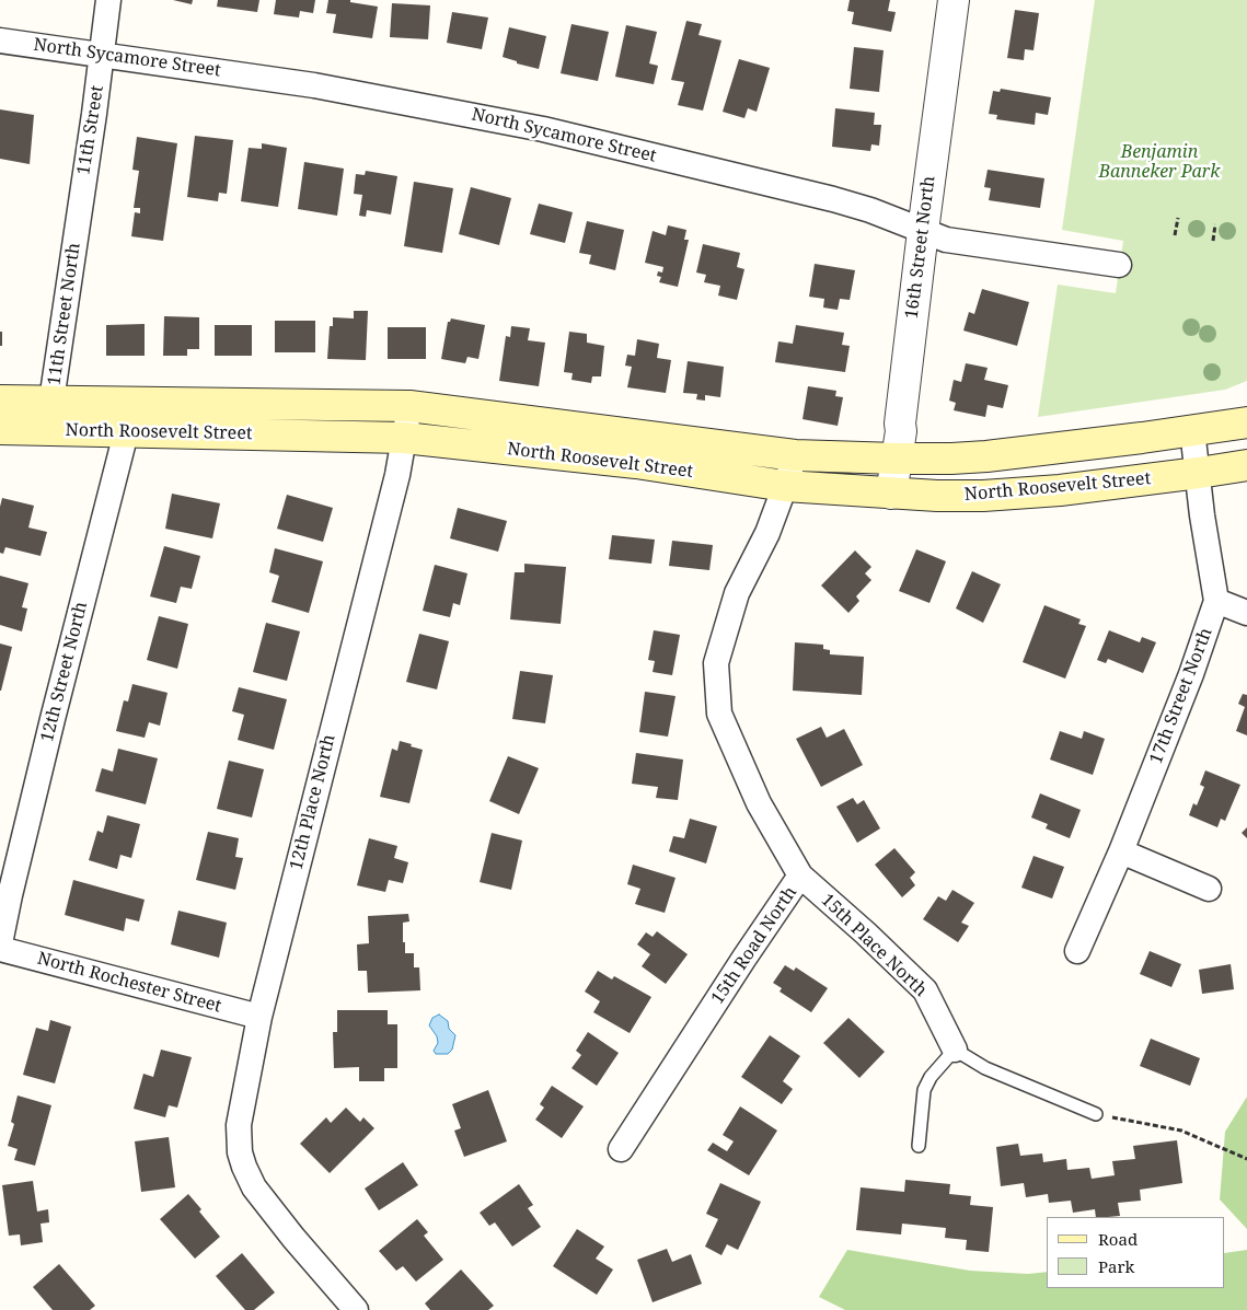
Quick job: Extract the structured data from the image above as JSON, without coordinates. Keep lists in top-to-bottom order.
{
  "streets": {
    "main road": ["North Roosevelt Street"],
    "street": [
      "North Sycamore Street",
      "11th Street",
      "16th Street North",
      "11th Street North",
      "12th Street North",
      "17th Street North",
      "12th Place North",
      "15th Road North",
      "15th Place North",
      "North Rochester Street"
    ]
  },
  "crossings": [
    ["North Sycamore Street", "11th Street"],
    ["North Sycamore Street", "16th Street North"],
    ["11th Street", "11th Street North"],
    ["16th Street North", "North Roosevelt Street"],
    ["11th Street North", "North Roosevelt Street"],
    ["North Roosevelt Street", "12th Street North"],
    ["North Roosevelt Street", "17th Street North"],
    ["North Roosevelt Street", "12th Place North"],
    ["North Roosevelt Street", "15th Road North"],
    ["12th Place North", "North Rochester Street"],
    ["15th Road North", "15th Place North"]
  ],
  "parks": ["Benjamin Banneker Park"],
  "legend": ["Road", "Park"]
}
